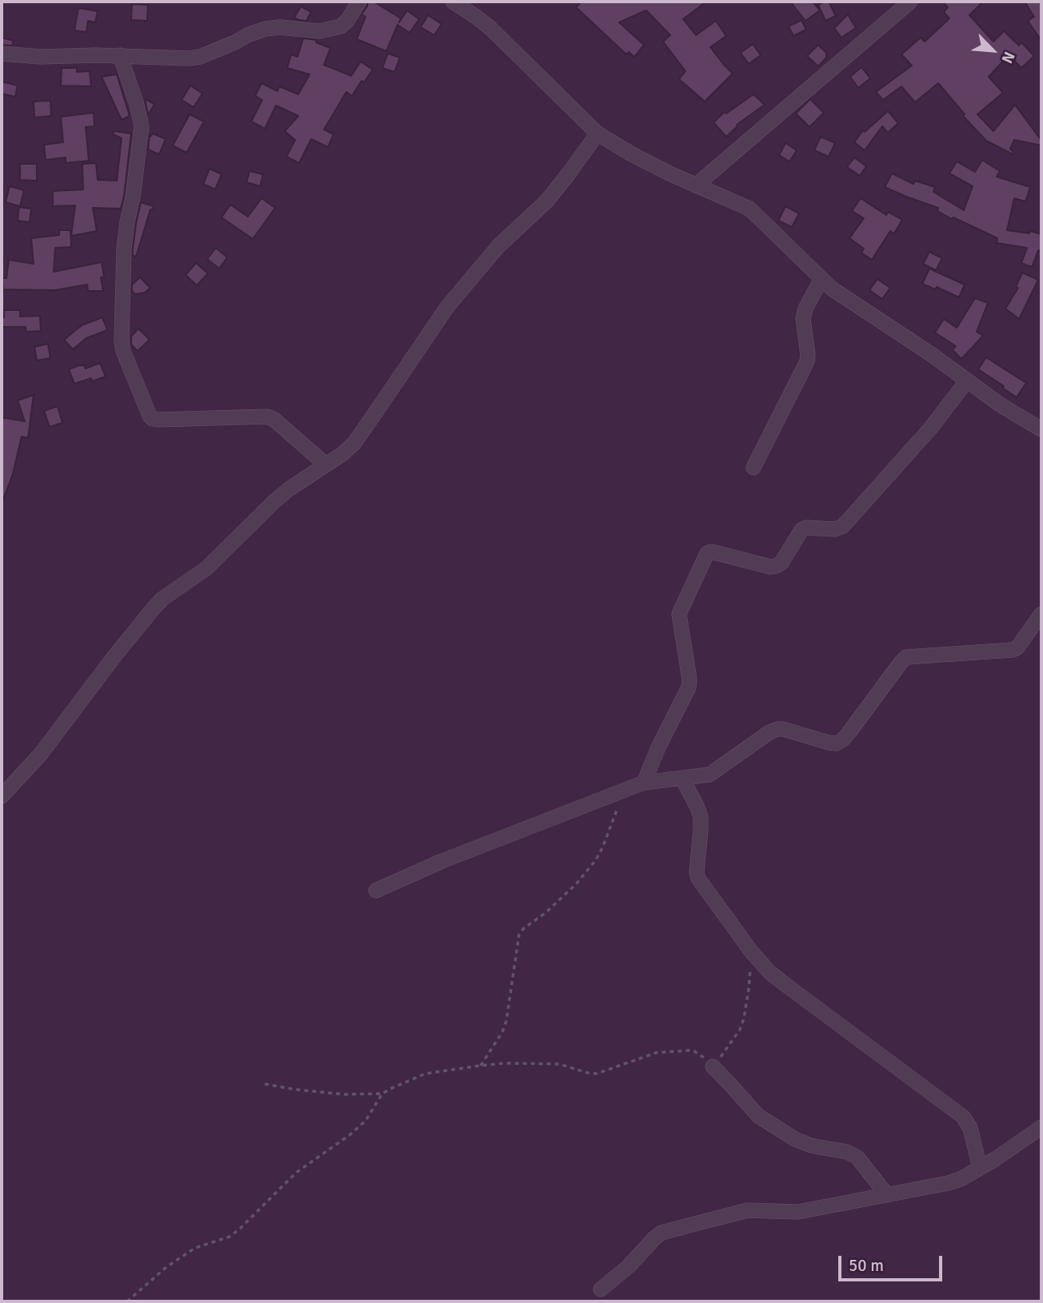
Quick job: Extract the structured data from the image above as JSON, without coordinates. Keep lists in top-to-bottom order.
{
  "scale_bar": "50 m",
  "north": "bottom right"
}
